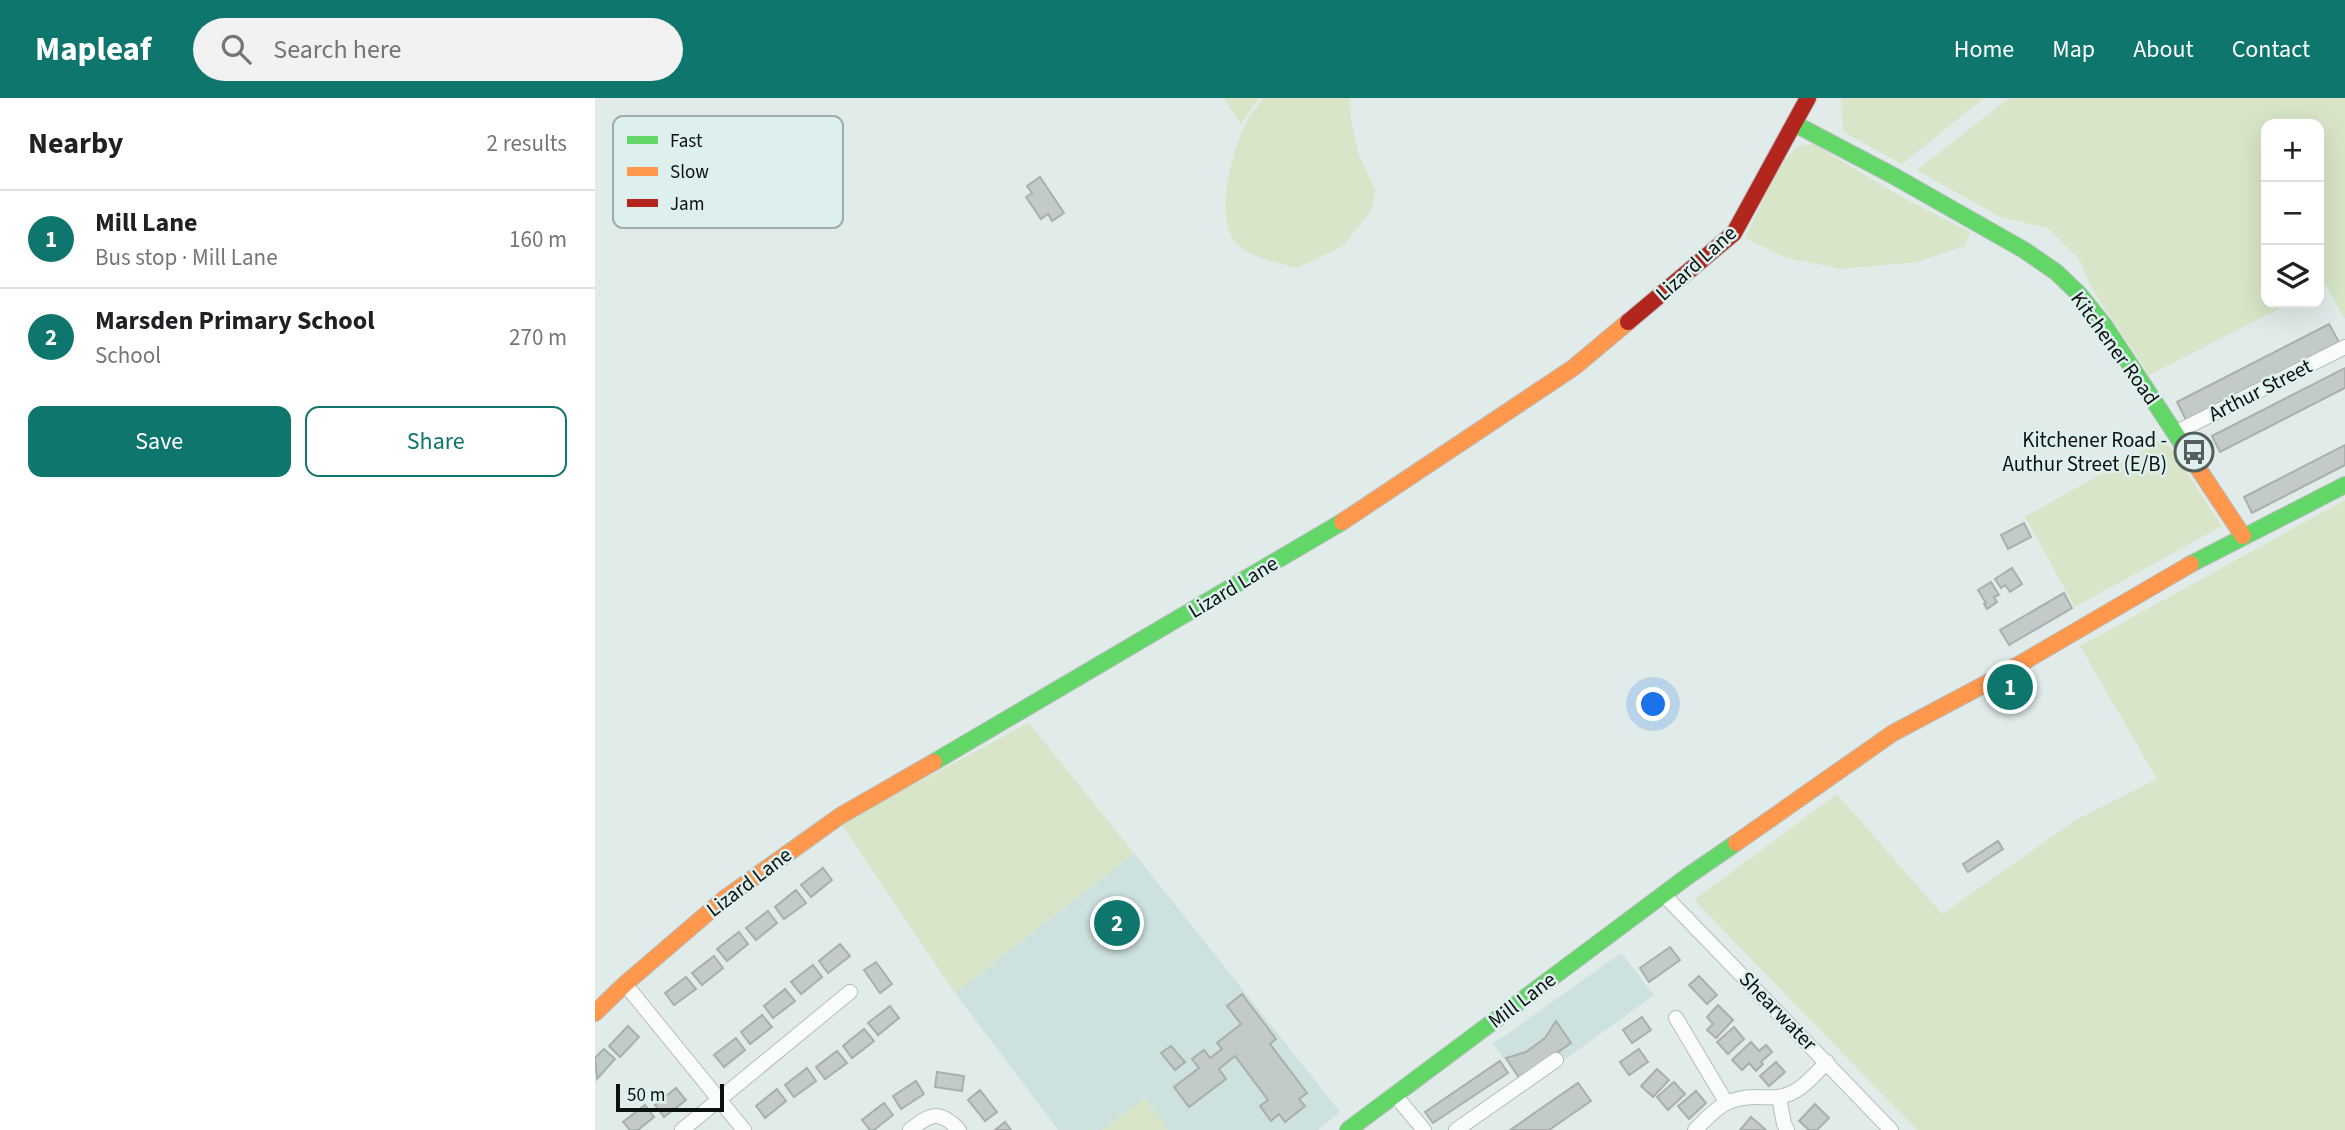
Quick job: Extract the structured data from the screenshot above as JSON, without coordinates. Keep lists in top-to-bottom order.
{
  "streets": {
    "street": [
      "Lizard Lane",
      "Kitchener Road",
      "Arthur Street",
      "Mill Lane",
      "Shearwater"
    ]
  },
  "crossings": [
    ["Lizard Lane", "Kitchener Road"],
    ["Kitchener Road", "Arthur Street"],
    ["Kitchener Road", "Mill Lane"],
    ["Mill Lane", "Shearwater"]
  ],
  "places": {
    "bus stop": ["Kitchener Road - Authur Street (E/B)"]
  },
  "legend": ["Fast", "Slow", "Jam"],
  "scale_bar": "50 m",
  "page": {
    "header": "Mapleaf",
    "search": "Search here",
    "nav": [
      "Home",
      "Map",
      "About",
      "Contact"
    ],
    "heading": ["Nearby", "2 results"],
    "map_buttons": ["+", "−"],
    "list": [
      {
        "mark": "1",
        "name": "Mill Lane",
        "note": "Bus stop · Mill Lane",
        "value": "160 m"
      },
      {
        "mark": "2",
        "name": "Marsden Primary School",
        "note": "School",
        "value": "270 m"
      }
    ],
    "buttons": ["Save", "Share"],
    "pins": ["1", "2"],
    "scale": "50 m"
  }
}
